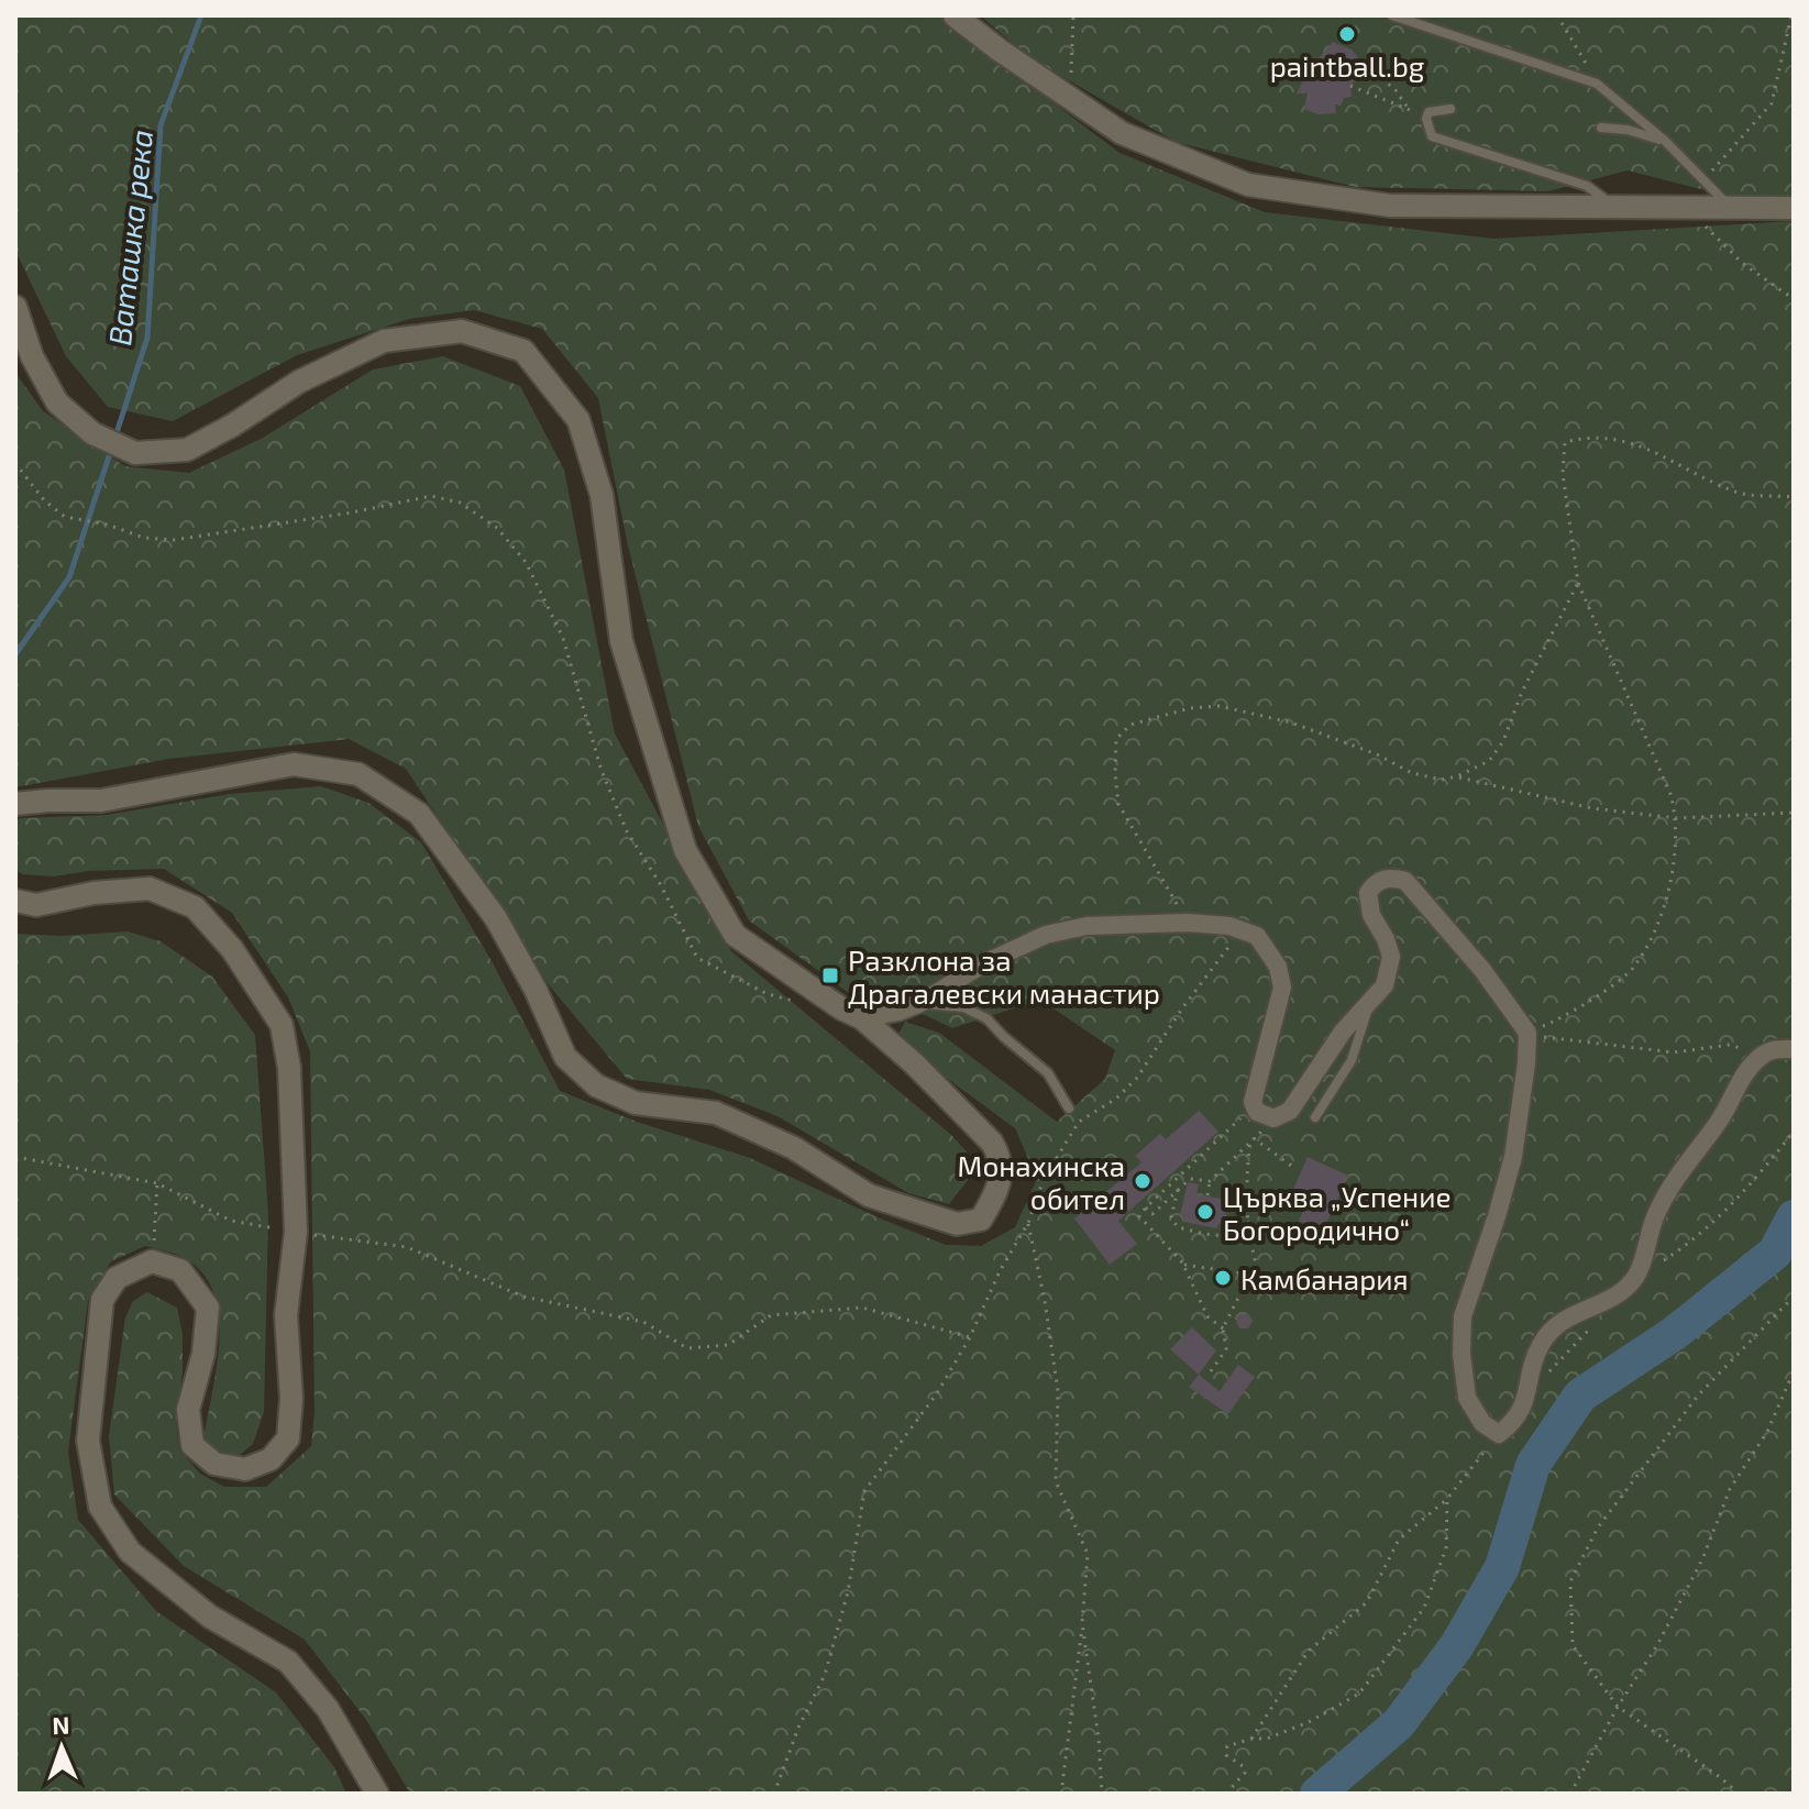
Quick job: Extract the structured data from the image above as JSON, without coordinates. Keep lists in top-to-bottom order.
{
  "water": ["Ваташка река"],
  "places": {
    "other": [
      "paintball.bg",
      "Монахинска обител",
      "Църква „Успение Богородично“",
      "Камбанария"
    ],
    "transit": ["Разклона за Драгалевски манастир"]
  },
  "north": "top"
}
